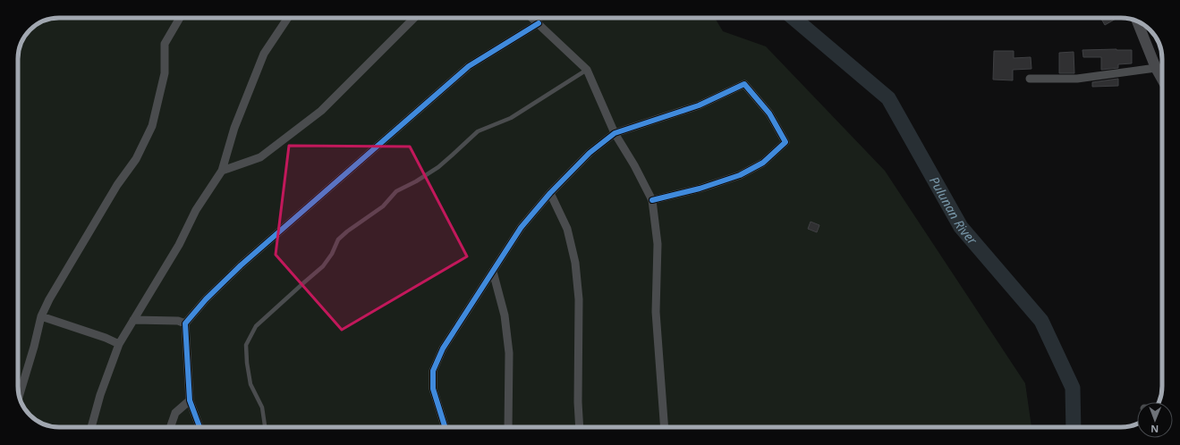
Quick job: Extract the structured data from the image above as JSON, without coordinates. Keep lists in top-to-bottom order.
{
  "water": ["Pulunan River"],
  "north": "bottom"
}
